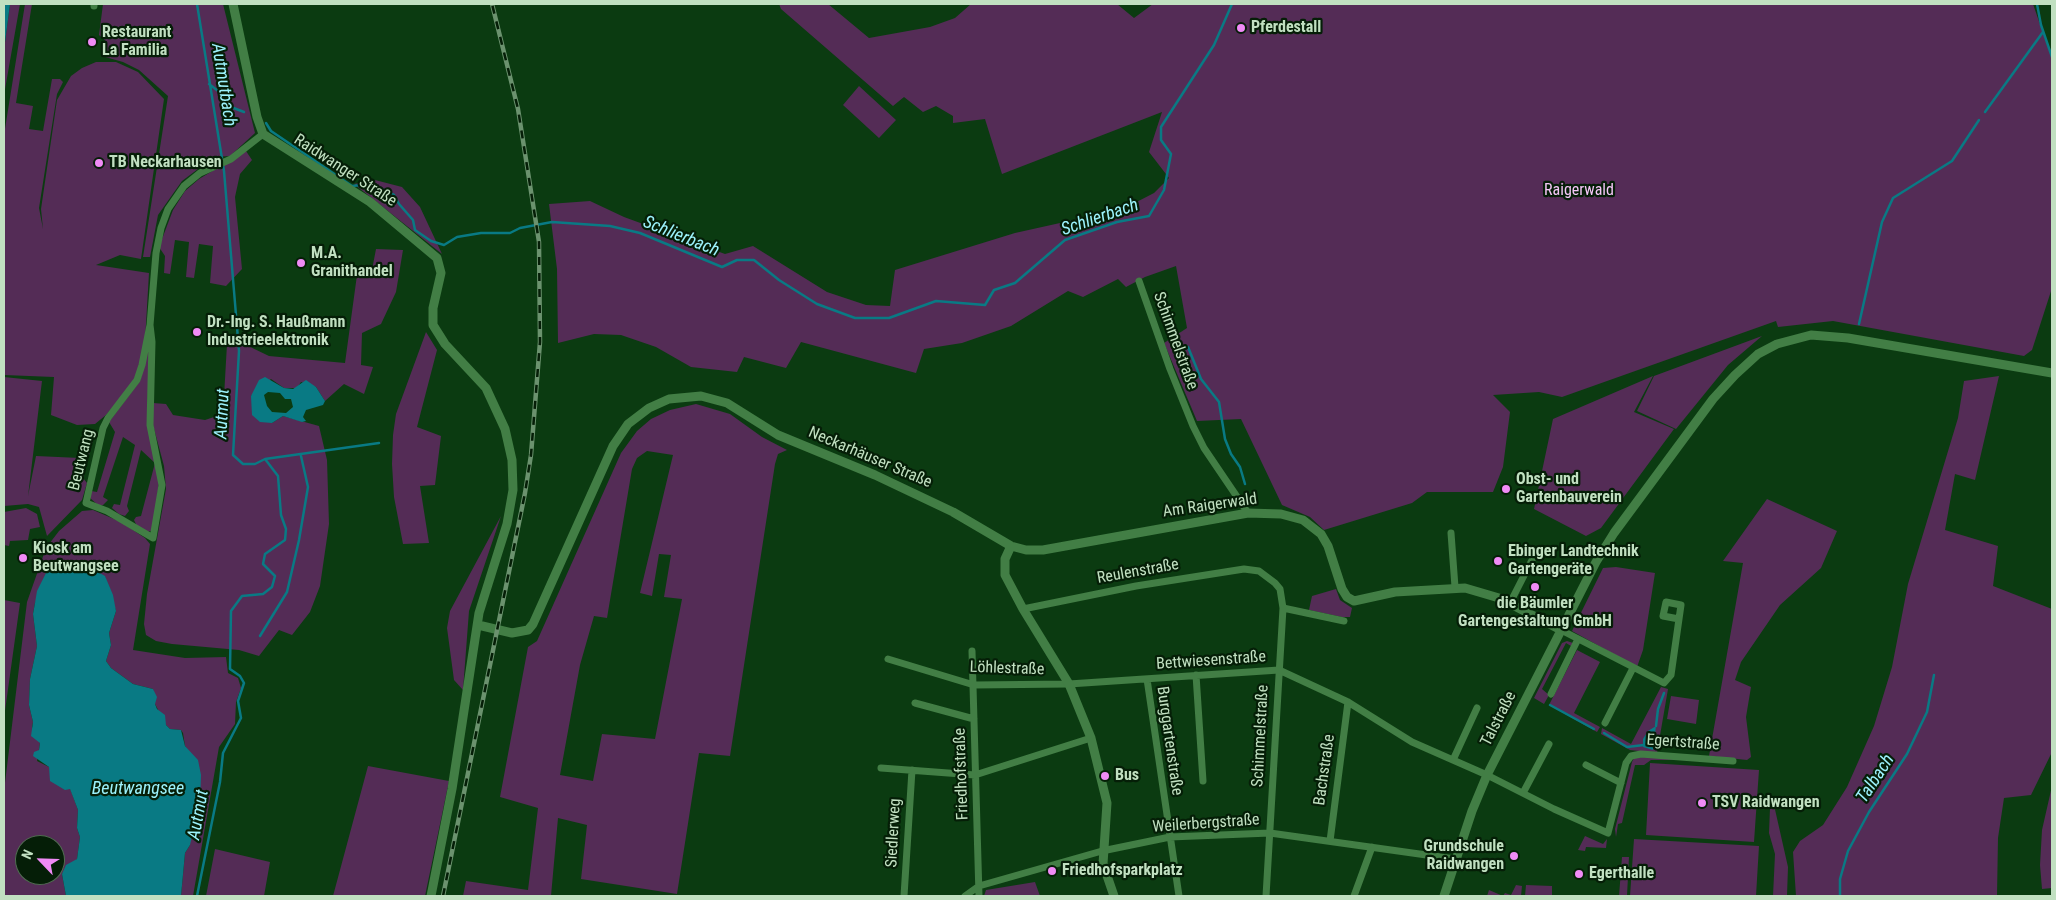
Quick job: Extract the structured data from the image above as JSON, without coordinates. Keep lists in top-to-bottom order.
{
  "streets": {
    "street": [
      "Raidwanger Straße",
      "Schimmelstraße",
      "Neckarhäuser Straße",
      "Beutwang",
      "Am Raigerwald",
      "Reulenstraße",
      "Bettwiesenstraße",
      "Löhlestraße",
      "Talstraße",
      "Burggartenstraße",
      "Egertstraße",
      "Bachstraße",
      "Friedhofstraße",
      "Weilerbergstraße",
      "Siedlerweg"
    ]
  },
  "crossings": [
    ["Raidwanger Straße", "Neckarhäuser Straße"],
    ["Raidwanger Straße", "Beutwang"],
    ["Schimmelstraße", "Am Raigerwald"],
    ["Schimmelstraße", "Reulenstraße"],
    ["Schimmelstraße", "Bettwiesenstraße"],
    ["Schimmelstraße", "Weilerbergstraße"],
    ["Neckarhäuser Straße", "Am Raigerwald"],
    ["Am Raigerwald", "Talstraße"],
    ["Bettwiesenstraße", "Löhlestraße"],
    ["Bettwiesenstraße", "Talstraße"],
    ["Bettwiesenstraße", "Burggartenstraße"],
    ["Bettwiesenstraße", "Egertstraße"],
    ["Bettwiesenstraße", "Bachstraße"],
    ["Löhlestraße", "Friedhofstraße"],
    ["Talstraße", "Egertstraße"],
    ["Talstraße", "Weilerbergstraße"],
    ["Burggartenstraße", "Weilerbergstraße"],
    ["Bachstraße", "Weilerbergstraße"],
    ["Friedhofstraße", "Weilerbergstraße"]
  ],
  "water": [
    "Autmutbach",
    "Schlierbach",
    "Autmut",
    "Talbach",
    "Beutwangsee"
  ],
  "parks": ["Raigerwald"],
  "places": [
    "Pferdestall",
    "Restaurant La Familia",
    "TB Neckarhausen",
    "M.A. Granithandel",
    "Dr.-Ing. S. Haußmann Industrieelektronik",
    "Obst- und Gartenbauverein",
    "Kiosk am Beutwangsee",
    "Ebinger Landtechnik Gartengeräte",
    "die Bäumler Gartengestaltung GmbH",
    "Bus",
    "TSV Raidwangen",
    "Grundschule Raidwangen",
    "Friedhofsparkplatz",
    "Egerthalle"
  ],
  "north": "top left"
}
